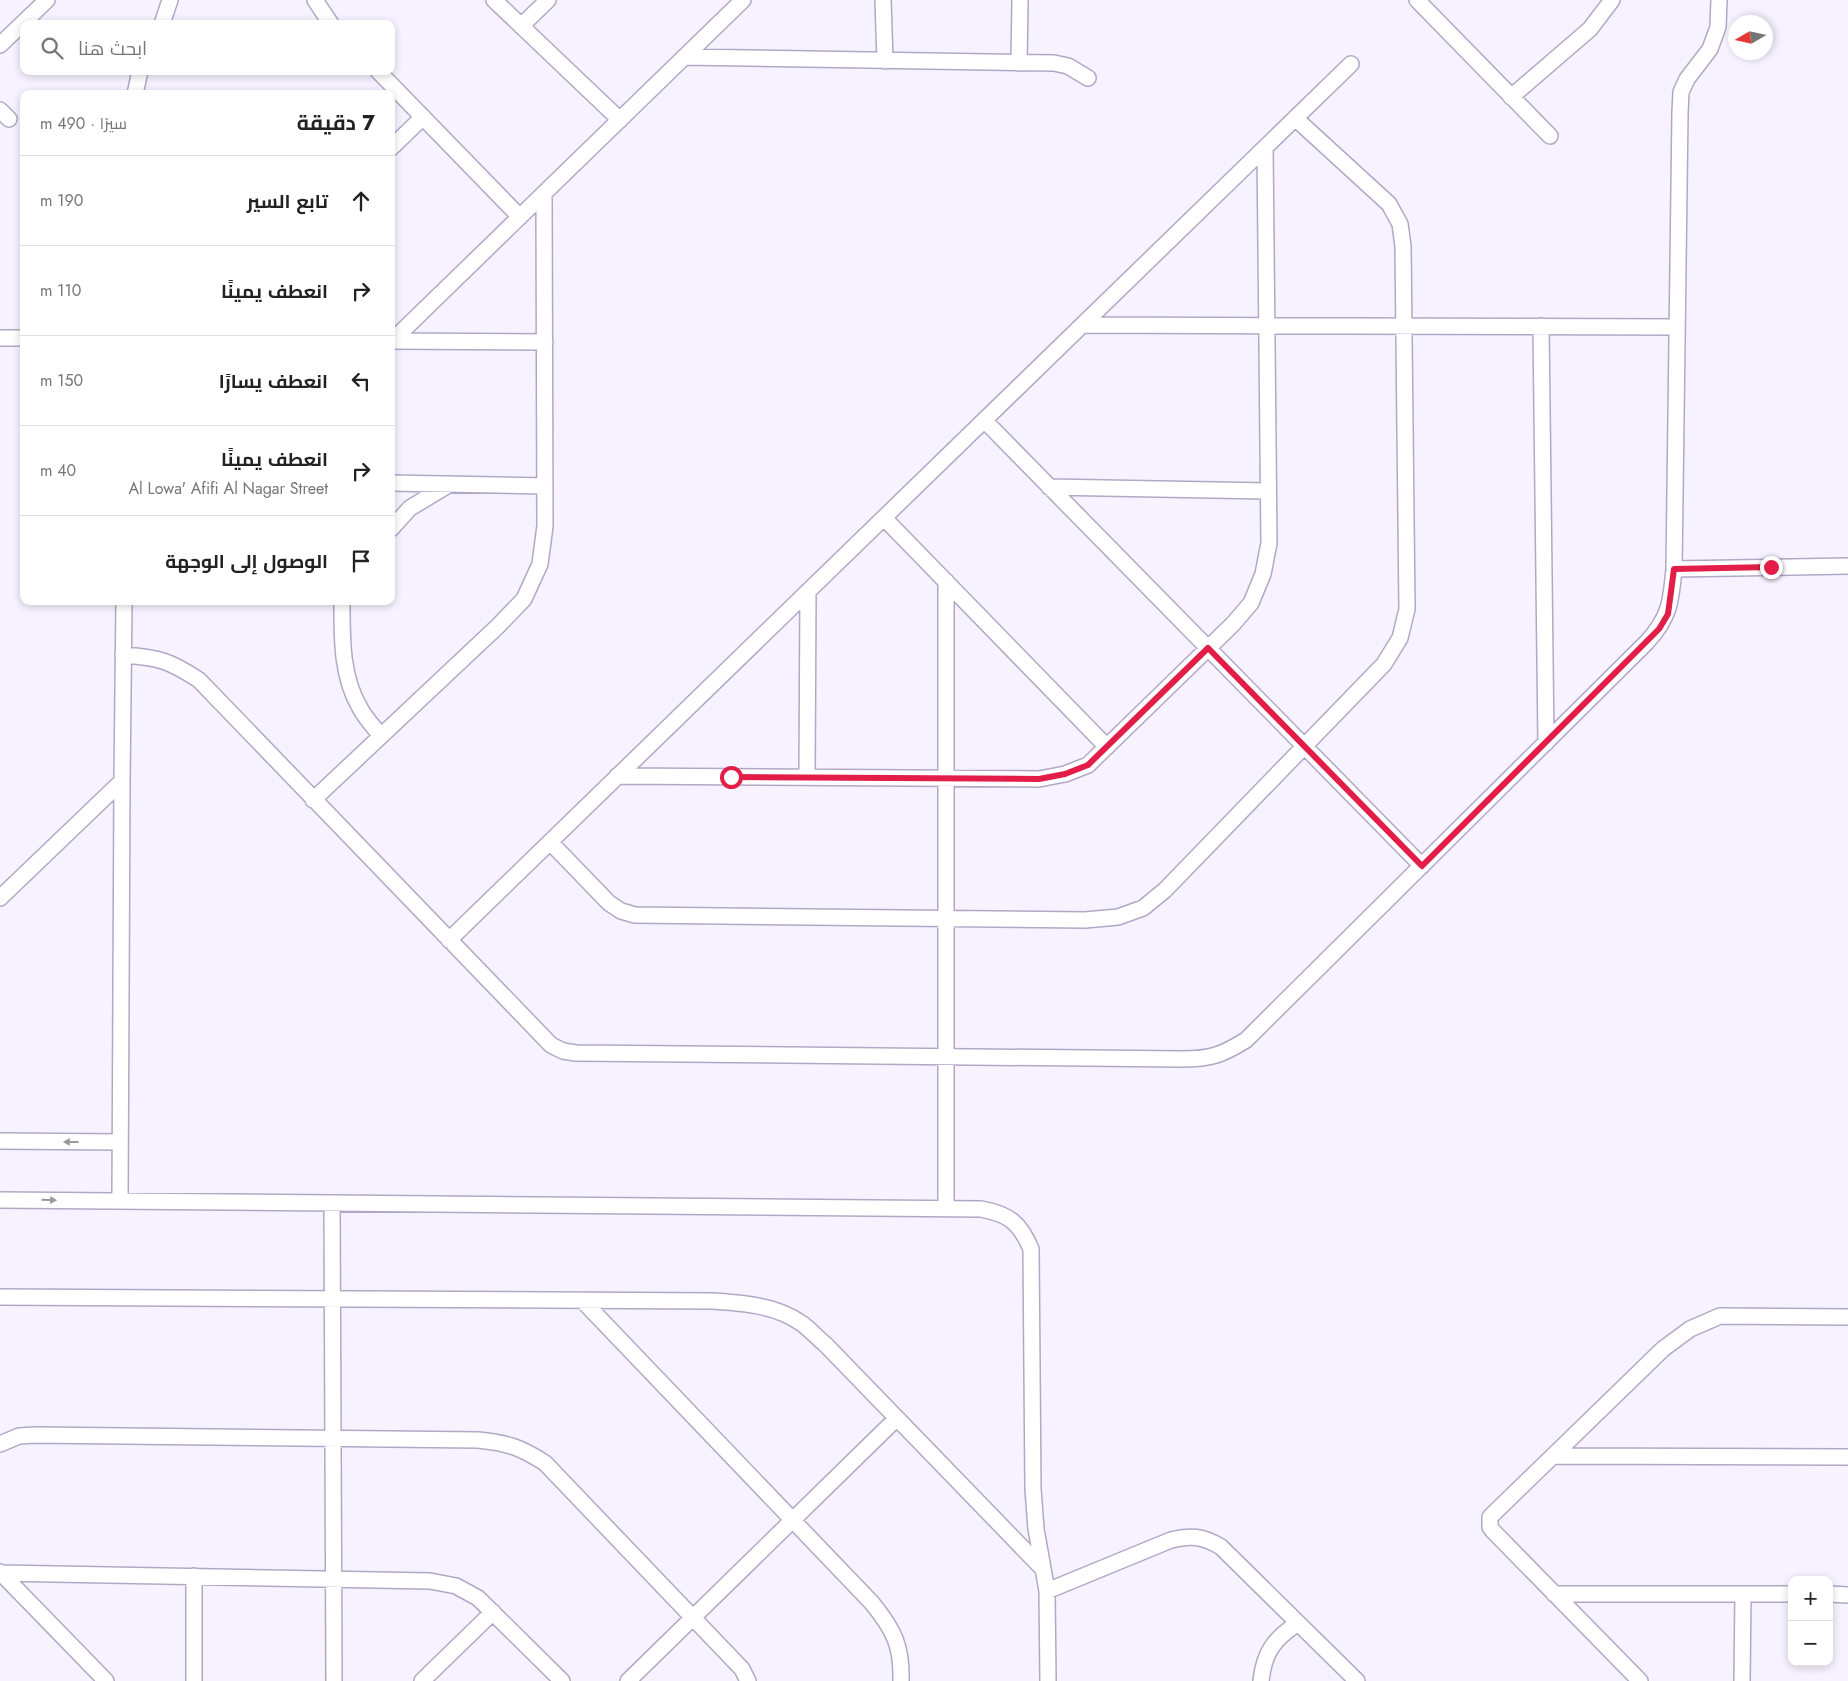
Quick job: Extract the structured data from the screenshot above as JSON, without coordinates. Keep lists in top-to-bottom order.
{
  "north": "left",
  "page": {
    "search": "ابحث هنا",
    "heading": ["7 دقيقة", "سيرًا · 490 m"],
    "list": [
      ["تابع السير", "190 m"],
      ["انعطف يمينًا", "110 m"],
      ["انعطف يسارًا", "150 m"],
      ["انعطف يمينًا", "Al Lowa' Afifi Al Nagar Street", "40 m"],
      "الوصول إلى الوجهة"
    ],
    "map_buttons": ["+", "−"]
  }
}
